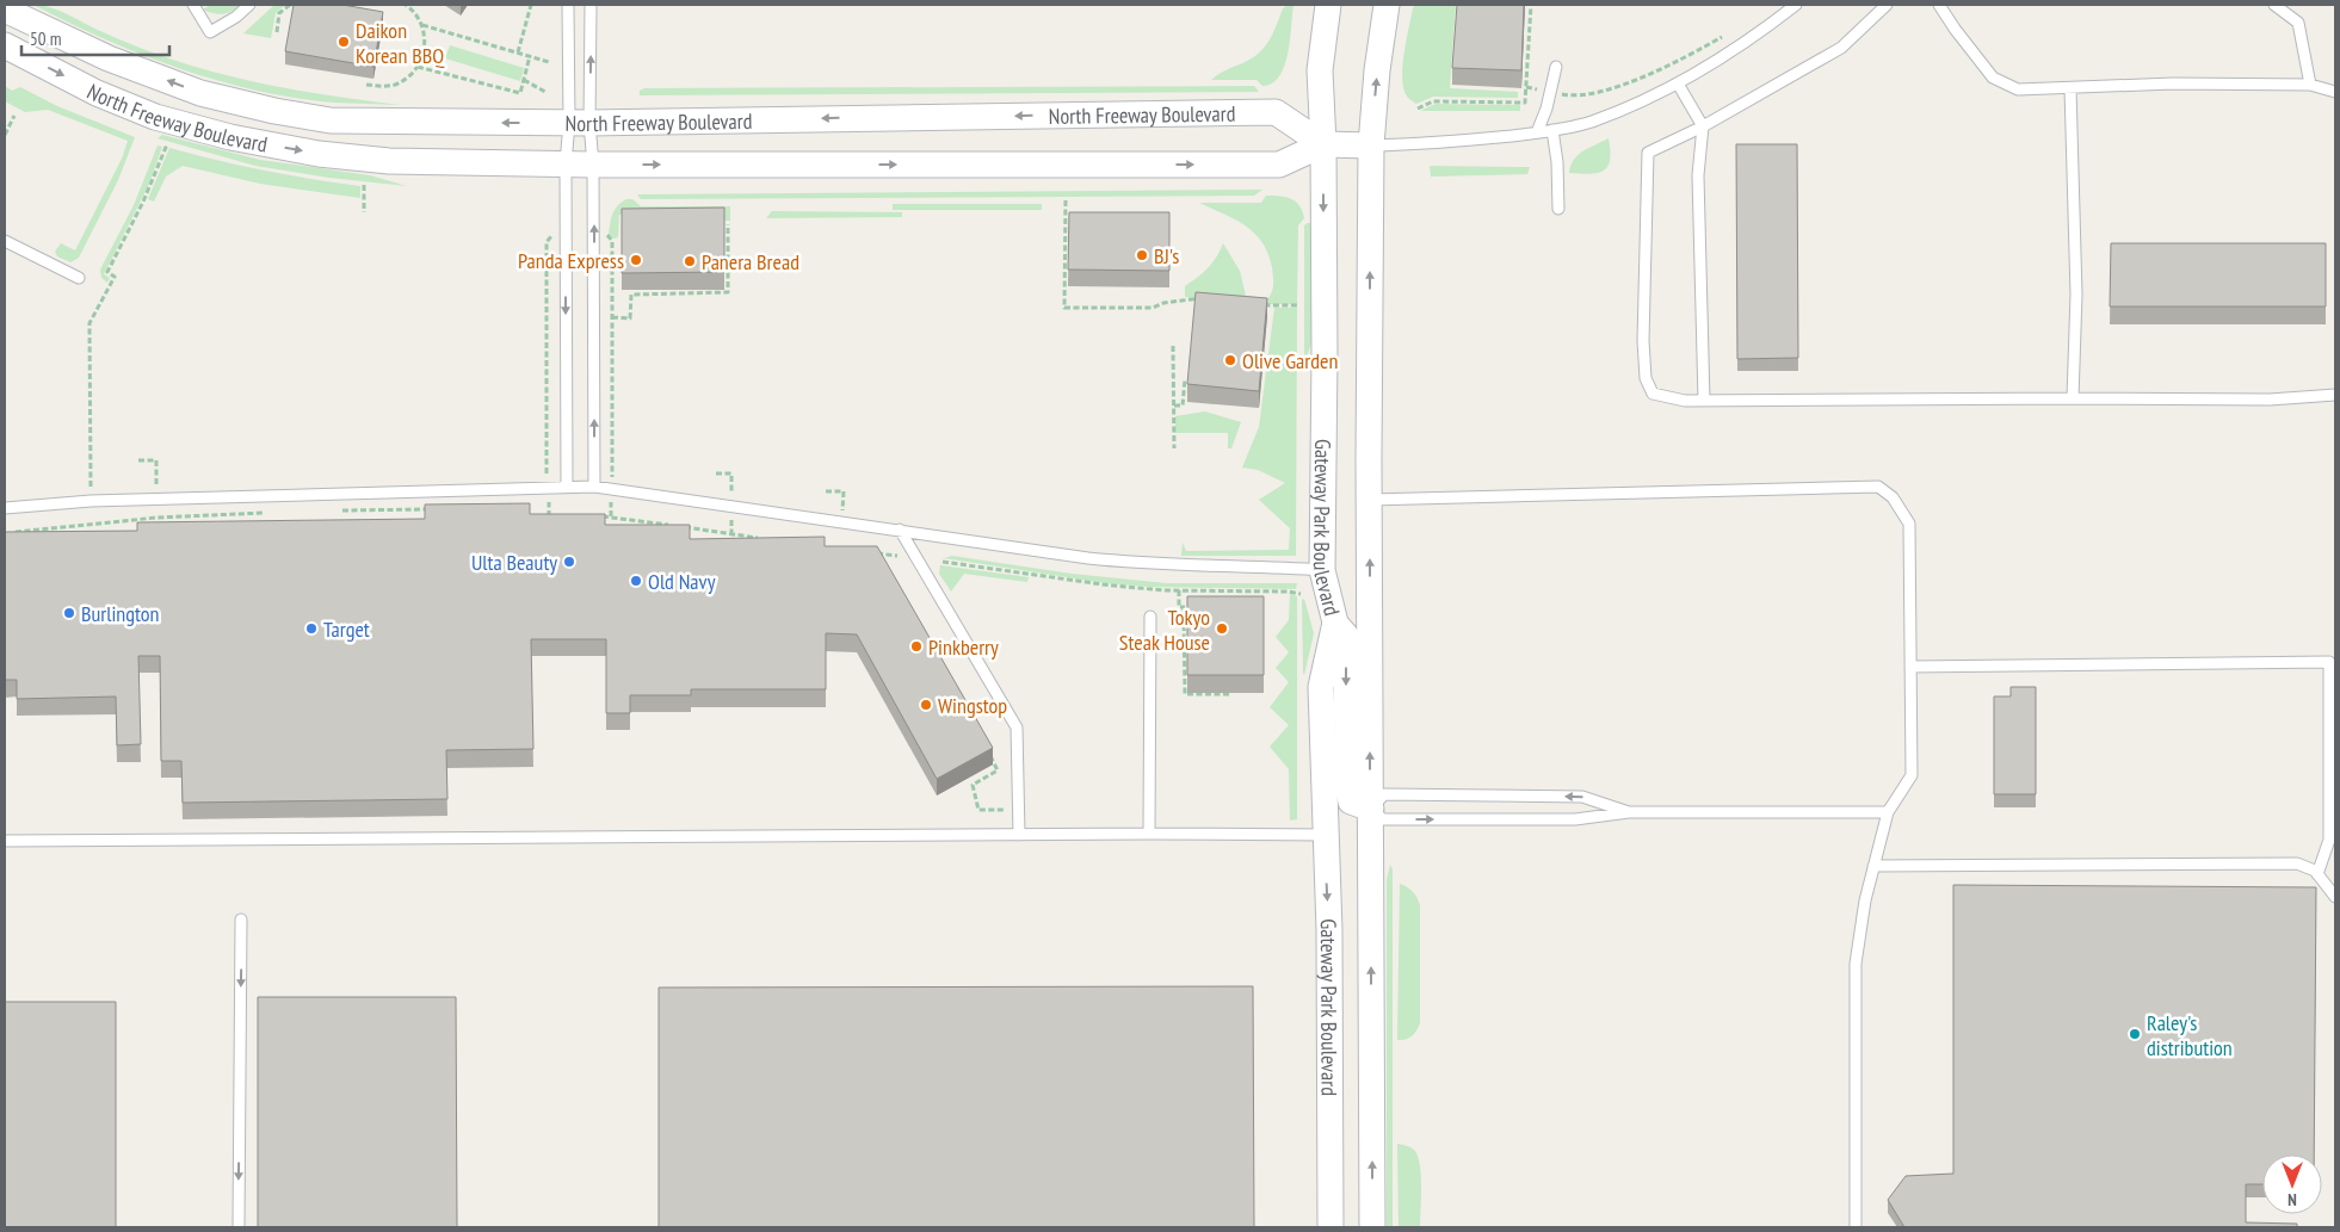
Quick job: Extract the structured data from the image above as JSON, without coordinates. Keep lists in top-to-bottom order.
{
  "streets": {
    "street": ["North Freeway Boulevard", "Gateway Park Boulevard"]
  },
  "crossings": [
    ["North Freeway Boulevard", "Gateway Park Boulevard"]
  ],
  "places": [
    "Daikon Korean BBQ",
    "BJ's",
    "Panda Express",
    "Panera Bread",
    "Olive Garden",
    "Ulta Beauty",
    "Old Navy",
    "Burlington",
    "Target",
    "Tokyo Steak House",
    "Pinkberry",
    "Wingstop",
    "Raley's distribution"
  ],
  "scale_bar": "50 m",
  "north": "bottom"
}
